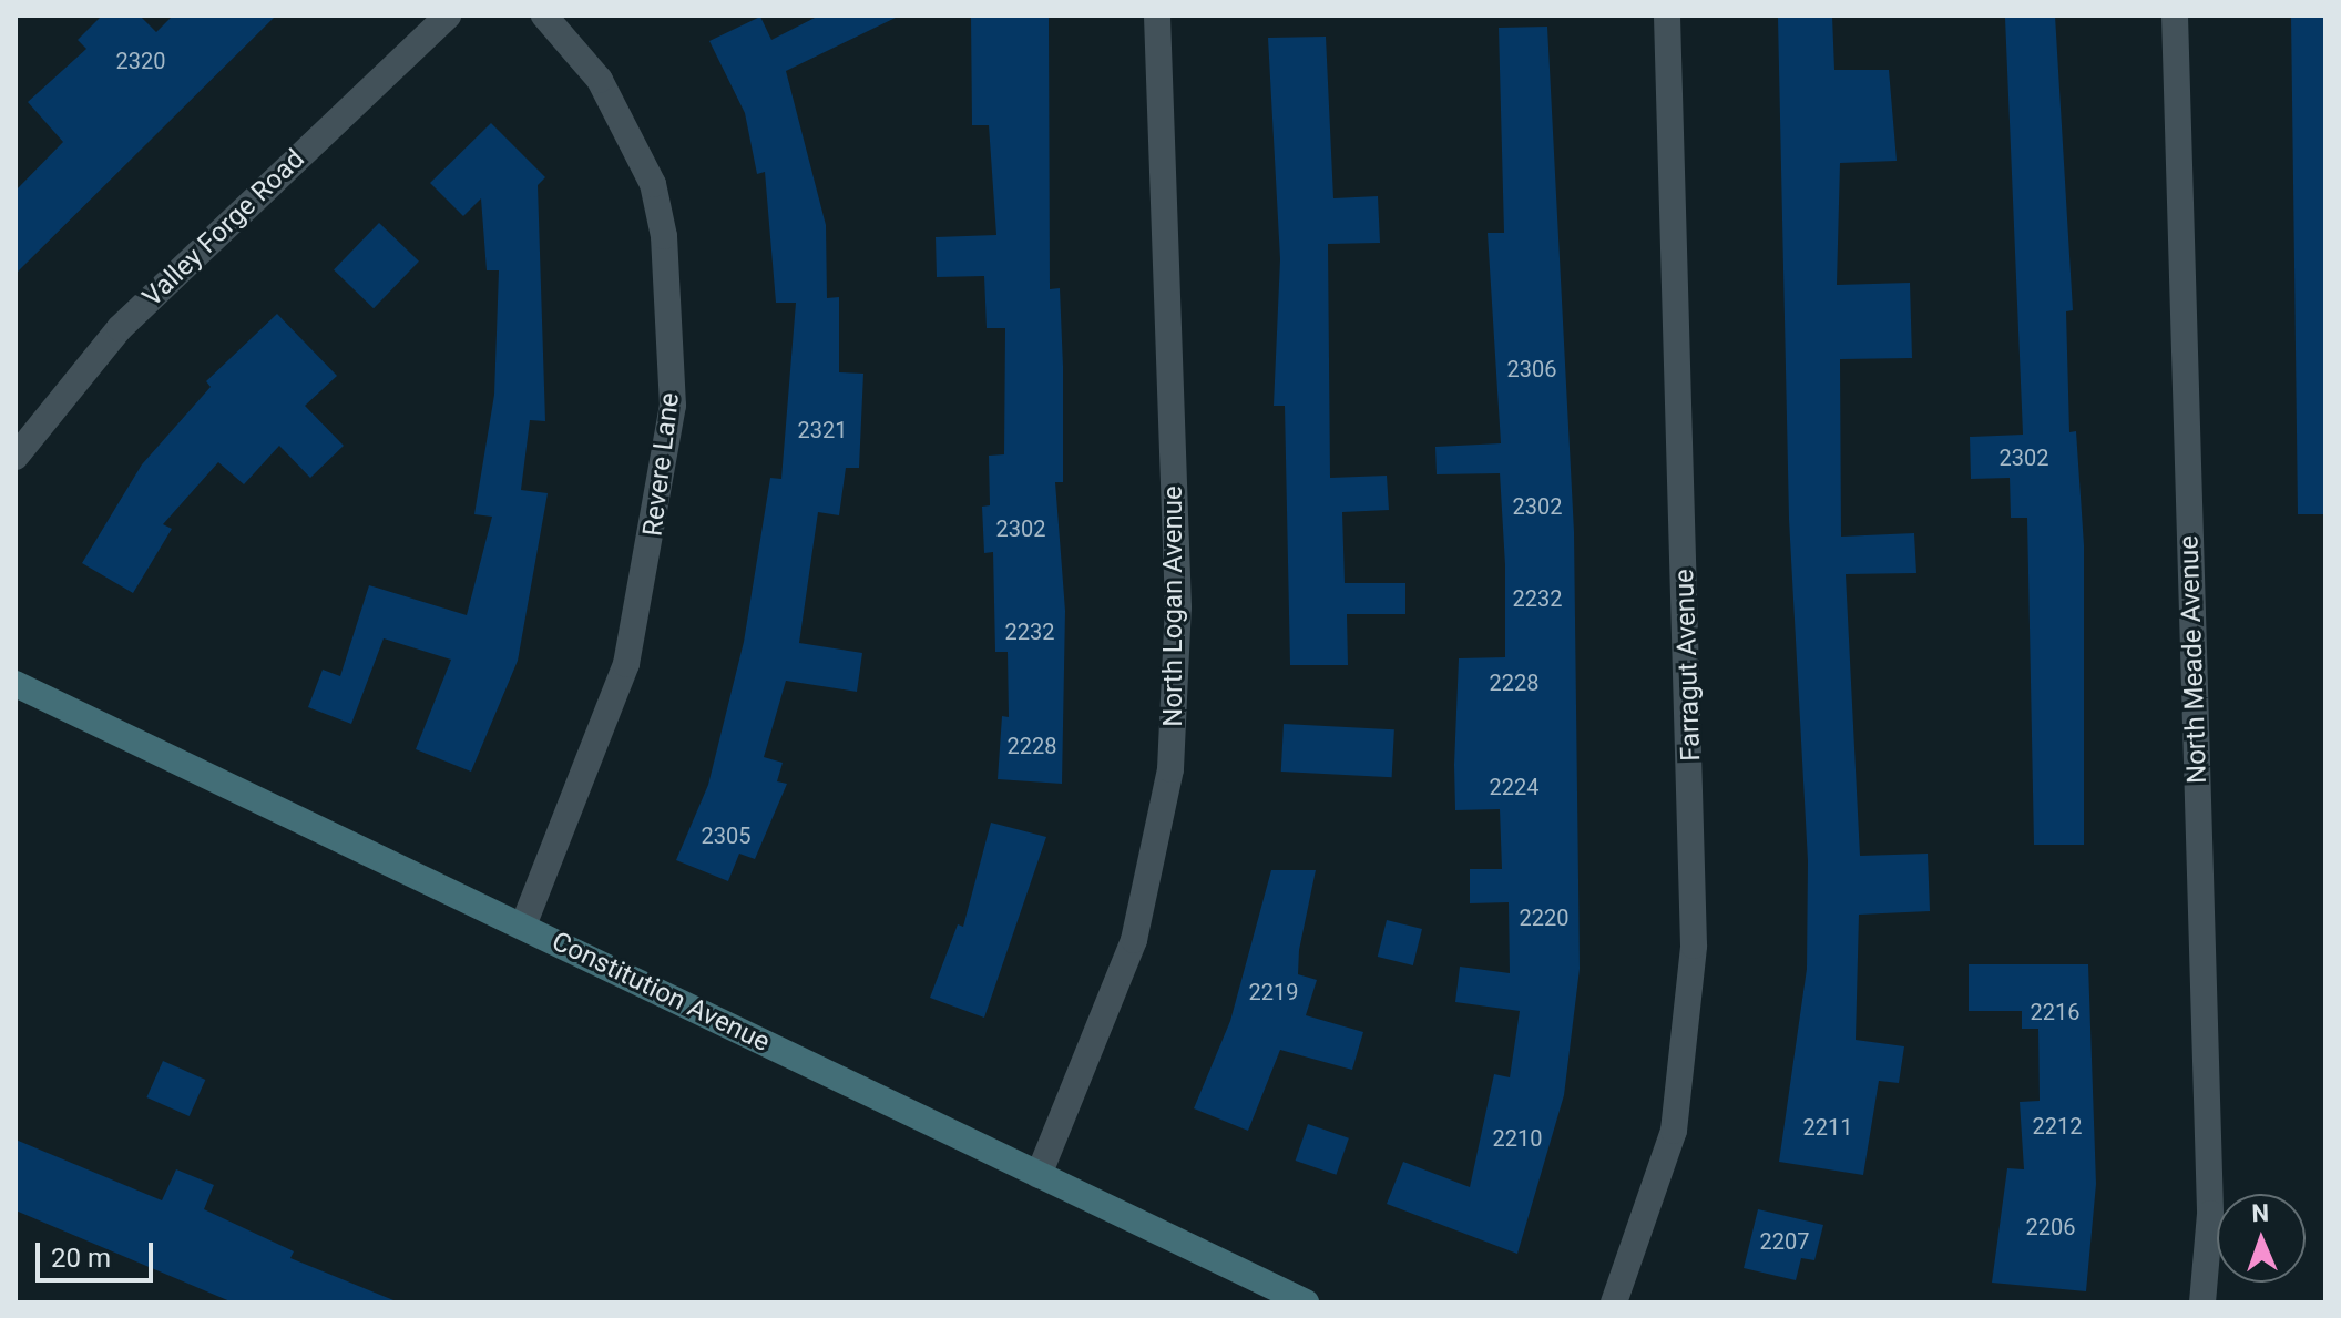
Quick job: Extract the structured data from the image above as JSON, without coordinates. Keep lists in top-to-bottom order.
{
  "streets": {
    "main road": ["Constitution Avenue"],
    "street": [
      "Valley Forge Road",
      "Revere Lane",
      "North Logan Avenue",
      "North Meade Avenue",
      "Farragut Avenue"
    ]
  },
  "crossings": [
    ["Revere Lane", "Constitution Avenue"],
    ["North Logan Avenue", "Constitution Avenue"]
  ],
  "house_numbers": [
    "2320",
    "2306",
    "2321",
    "2302",
    "2302",
    "2302",
    "2232",
    "2232",
    "2228",
    "2228",
    "2224",
    "2305",
    "2220",
    "2219",
    "2216",
    "2212",
    "2211",
    "2210",
    "2206",
    "2207"
  ],
  "scale_bar": "20 m",
  "north": "top"
}
